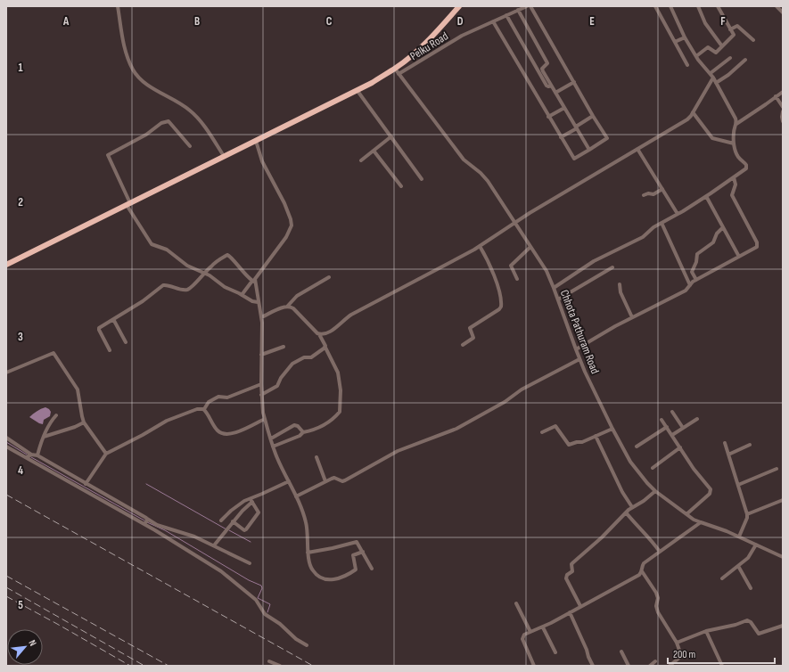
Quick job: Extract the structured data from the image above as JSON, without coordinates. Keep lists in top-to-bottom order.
{
  "streets": {
    "street": ["Pelku Road", "Chhota Pathuram Road"]
  },
  "crossings": [
    ["Pelku Road", "Chhota Pathuram Road"]
  ],
  "scale_bar": "200 m",
  "north": "top right",
  "grid": {
    "columns": [
      "A",
      "B",
      "C",
      "D",
      "E",
      "F"
    ],
    "rows": [
      "1",
      "2",
      "3",
      "4",
      "5"
    ]
  }
}
